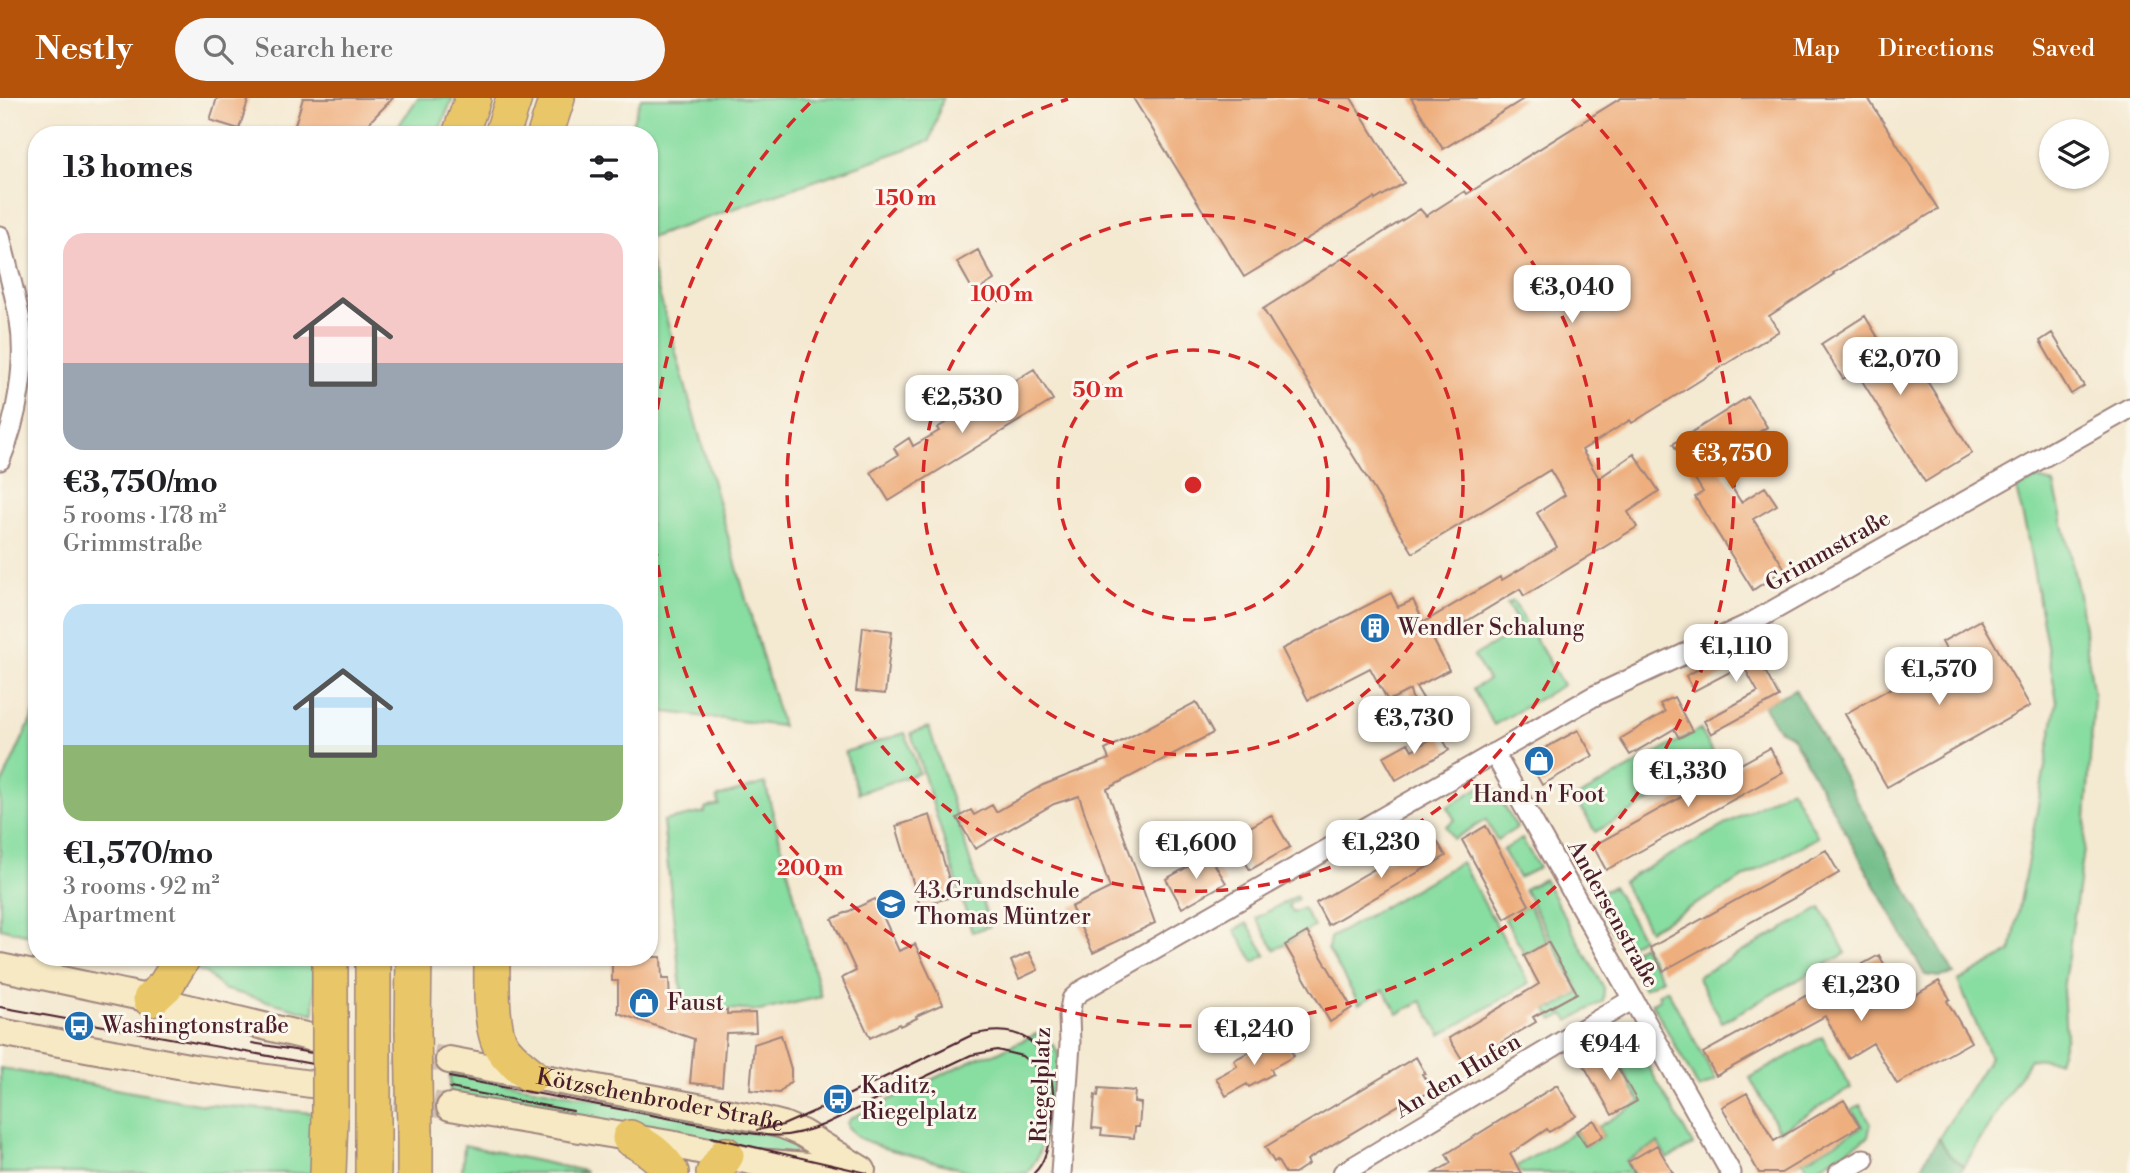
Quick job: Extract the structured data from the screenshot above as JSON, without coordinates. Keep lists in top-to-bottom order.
{
  "streets": {
    "main road": ["Kötzschenbroder Straße"],
    "street": [
      "Grimmstraße",
      "Andersenstraße",
      "An den Hufen",
      "Riegelplatz"
    ]
  },
  "crossings": [
    ["Grimmstraße", "Andersenstraße"],
    ["Grimmstraße", "Riegelplatz"],
    ["Andersenstraße", "An den Hufen"]
  ],
  "places": {
    "building": ["Wendler Schalung"],
    "shop": ["Hand n' Foot", "Faust"],
    "school or university": ["43.Grundschule Thomas Müntzer"],
    "bus stop": ["Washingtonstraße", "Kaditz, Riegelplatz"]
  },
  "page": {
    "header": "Nestly",
    "search": "Search here",
    "nav": ["Map", "Directions", "Saved"],
    "heading": "13 homes",
    "list": [
      {
        "name": "€3,750/mo",
        "note": "5 rooms · 178 m² · Grimmstraße"
      },
      {
        "name": "€1,570/mo",
        "note": "3 rooms · 92 m² · Apartment"
      }
    ],
    "price": [
      "€3,040",
      "€2,070",
      "€2,530",
      "€3,750",
      "€1,110",
      "€1,570",
      "€3,730",
      "€1,330",
      "€1,230",
      "€1,600",
      "€1,230",
      "€1,240",
      "€944"
    ]
  },
  "rings": [
    "150 m",
    "100 m",
    "50 m",
    "200 m"
  ]
}
